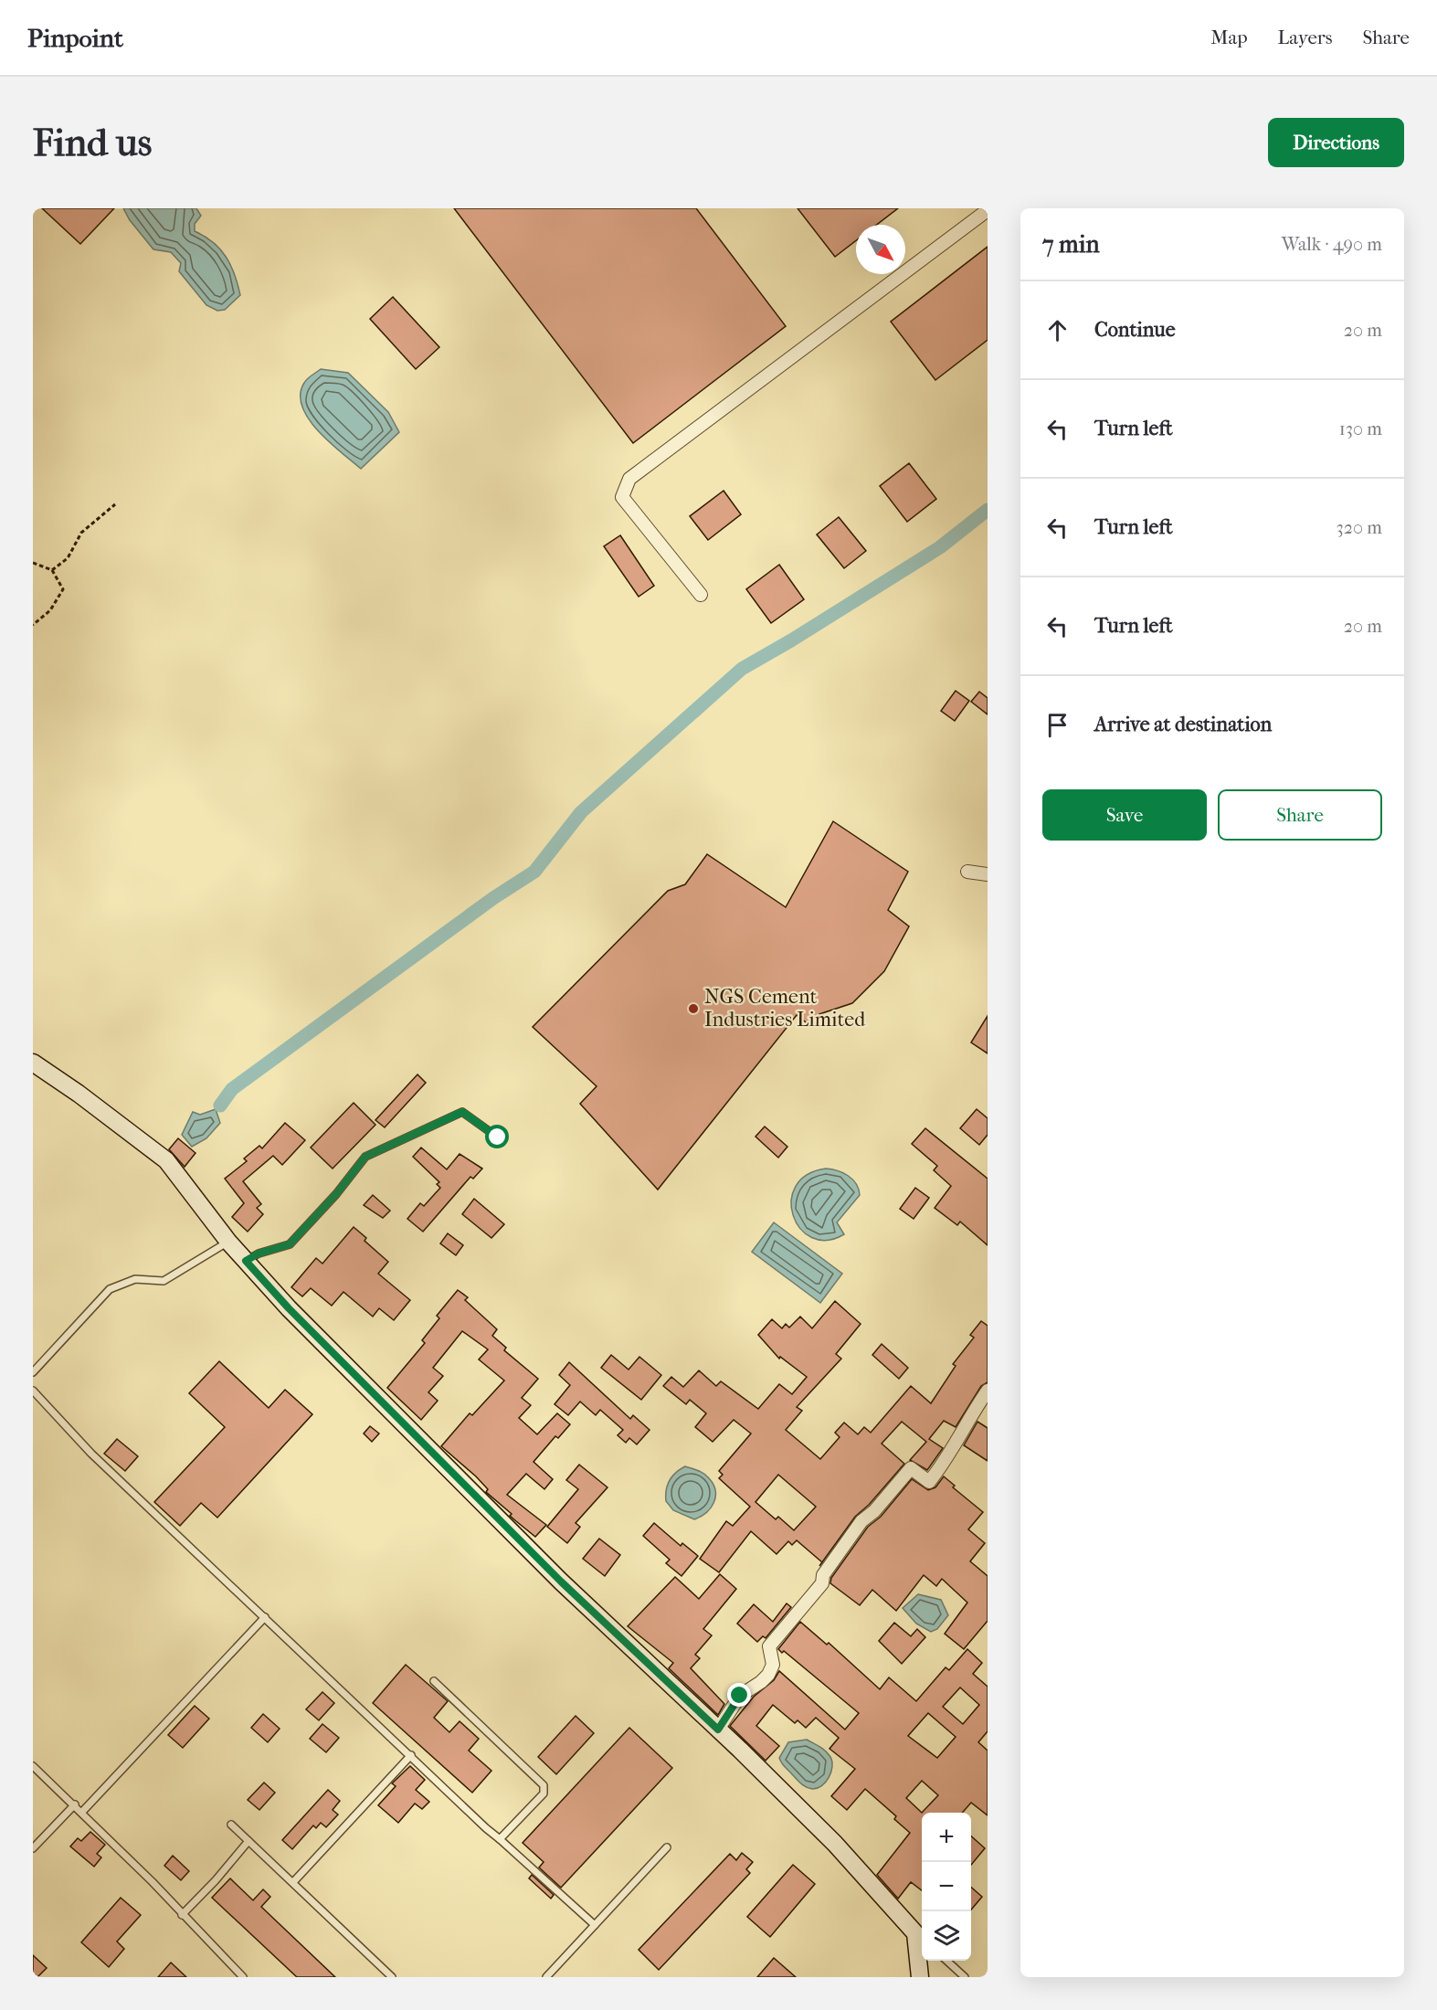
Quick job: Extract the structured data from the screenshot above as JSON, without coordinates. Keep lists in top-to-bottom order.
{
  "places": ["NGS Cement Industries Limited"],
  "north": "bottom right",
  "page": {
    "header": "Pinpoint",
    "nav": ["Map", "Layers", "Share"],
    "buttons": [
      "Directions",
      ["Save", "Share"]
    ],
    "title": "Find us",
    "heading": ["7 min", "Walk · 490 m"],
    "list": [
      ["Continue", "20 m"],
      ["Turn left", "130 m"],
      ["Turn left", "320 m"],
      ["Turn left", "20 m"],
      "Arrive at destination"
    ],
    "map_buttons": ["+", "−"]
  }
}
